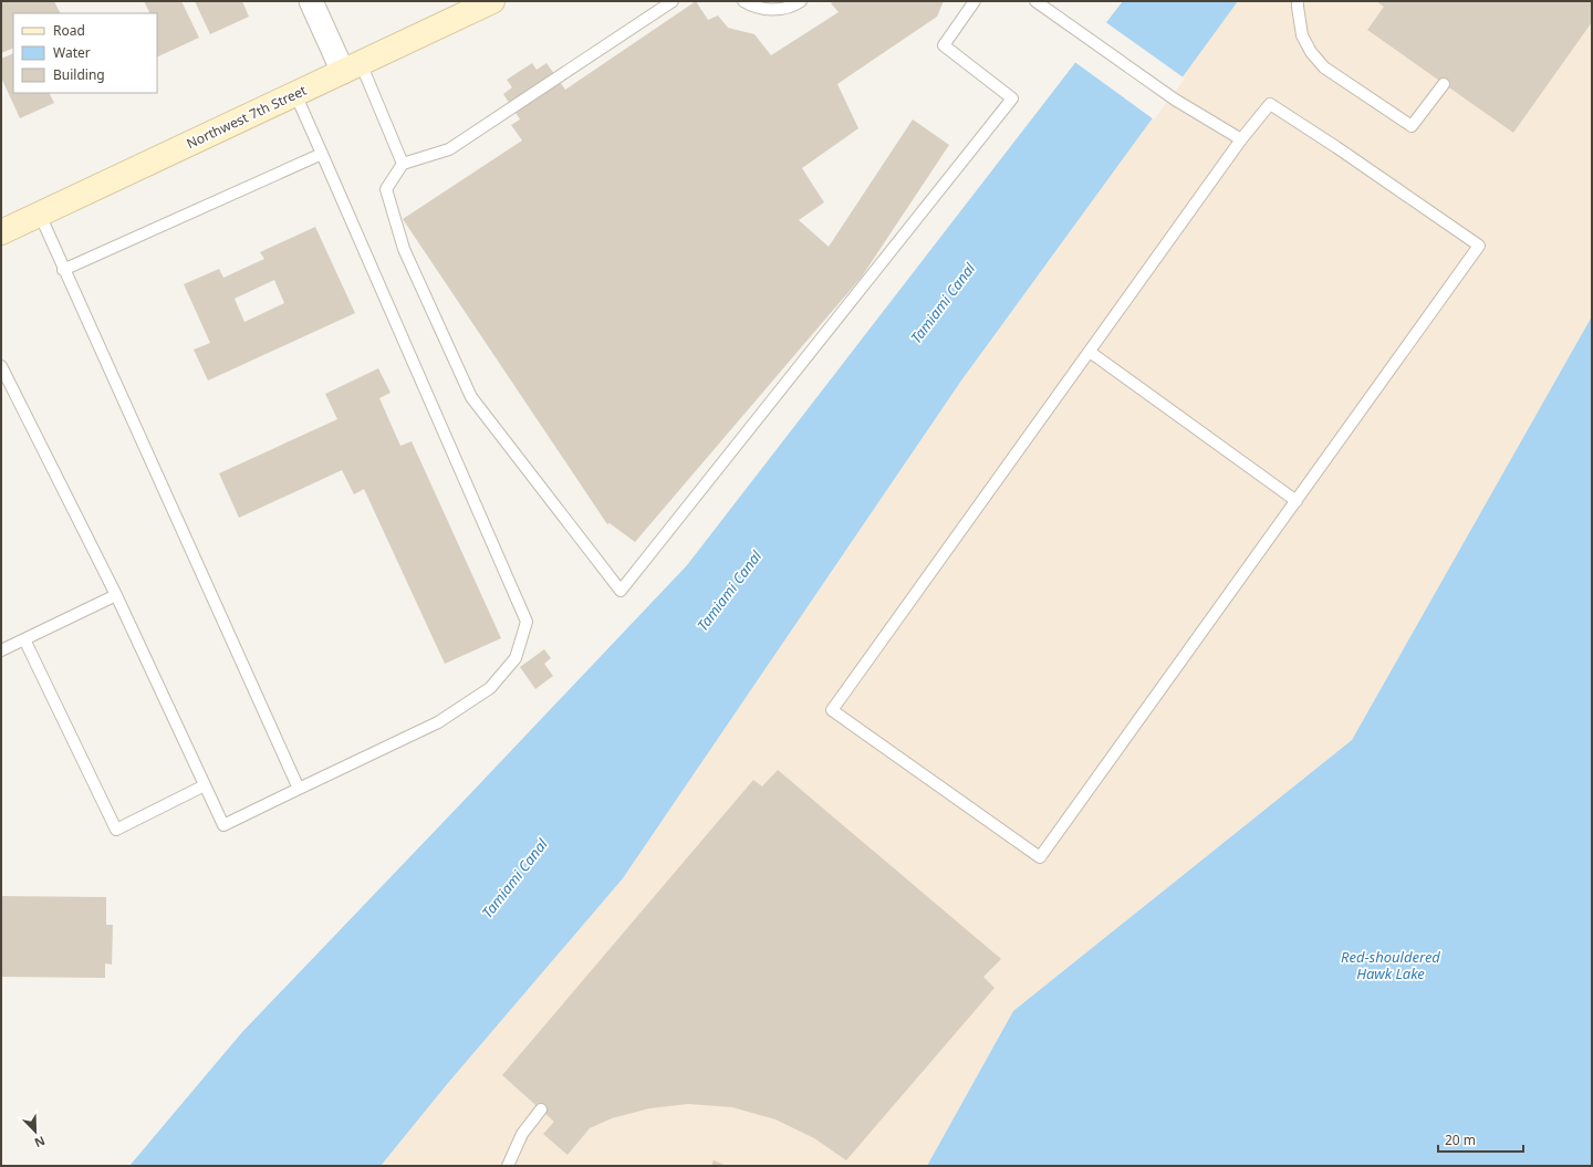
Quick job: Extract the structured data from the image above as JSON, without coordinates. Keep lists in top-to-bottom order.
{
  "streets": {
    "main road": ["Northwest 7th Street"]
  },
  "water": ["Tamiami Canal", "Red-shouldered Hawk Lake"],
  "legend": ["Road", "Water", "Building"],
  "scale_bar": "20 m",
  "north": "bottom right"
}
